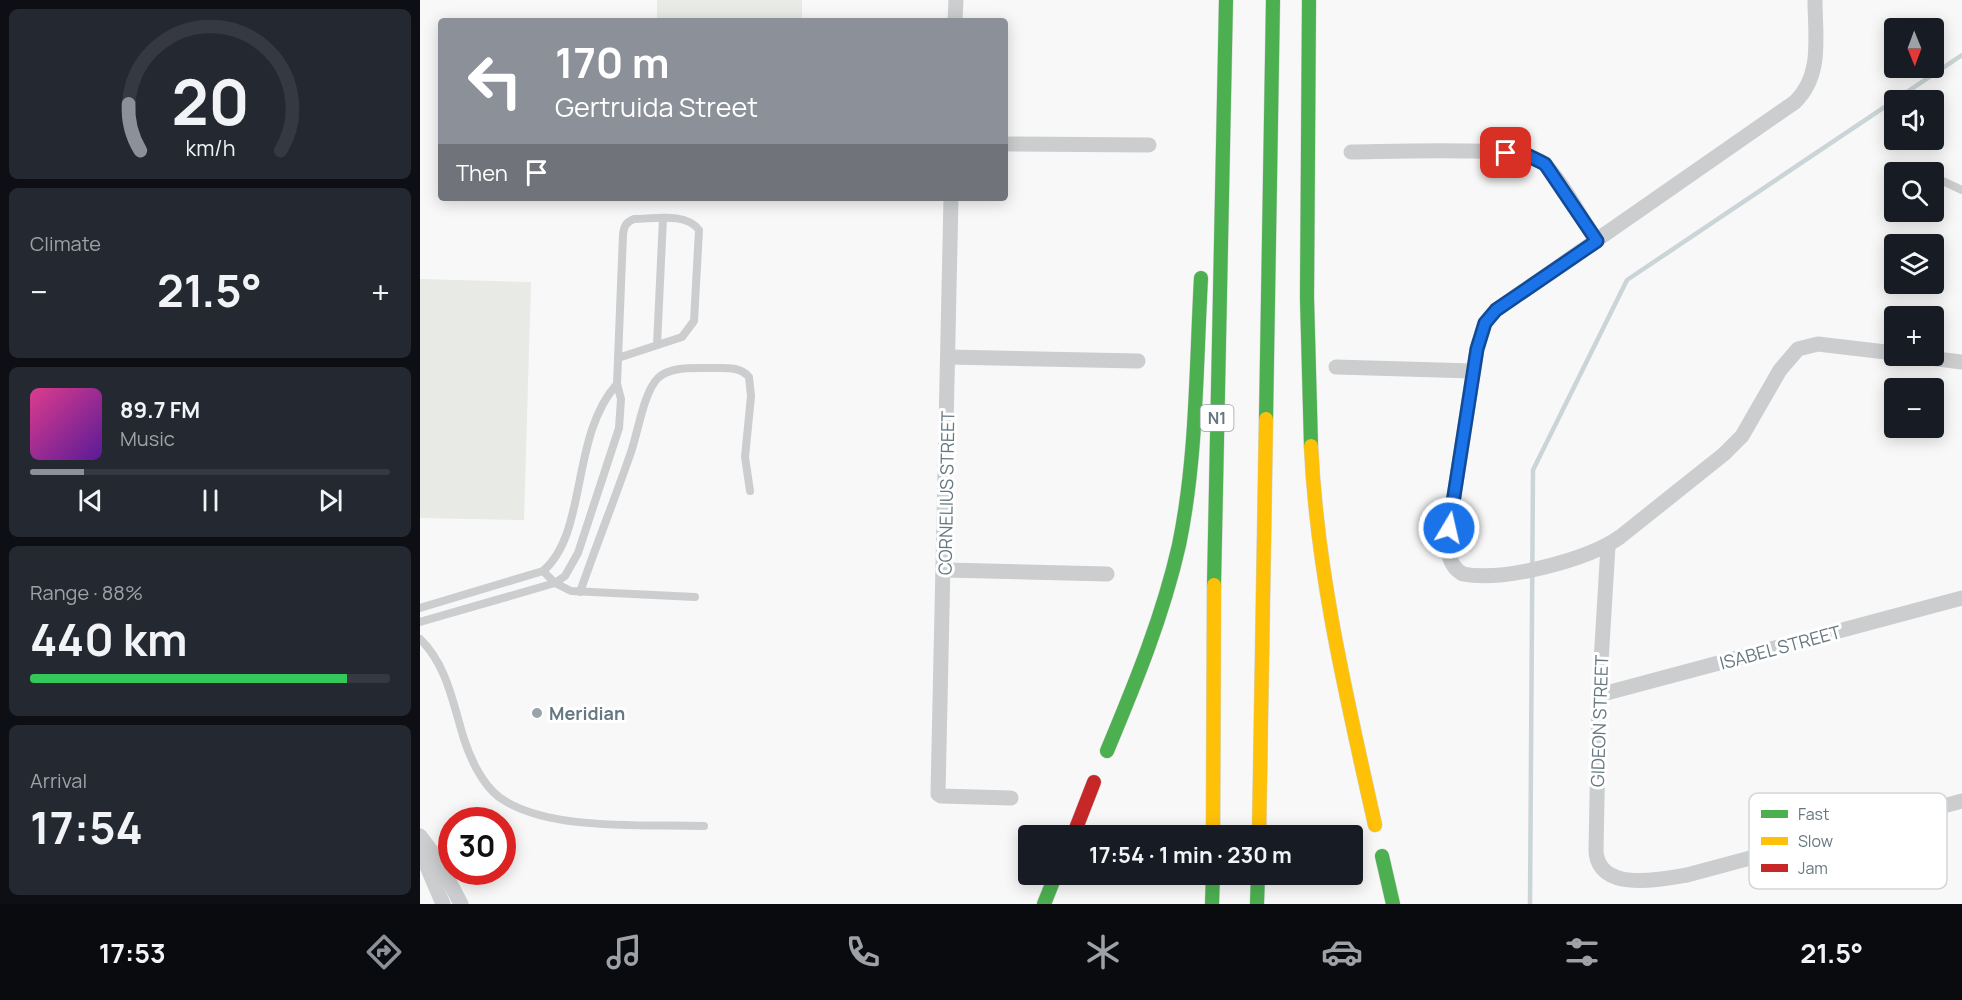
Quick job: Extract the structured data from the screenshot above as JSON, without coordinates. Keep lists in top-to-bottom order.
{
  "streets": {
    "highway": ["N1"],
    "street": ["CORNELIUS STREET", "ISABEL STREET", "GIDEON STREET"]
  },
  "crossings": [
    ["ISABEL STREET", "GIDEON STREET"]
  ],
  "places": ["Meridian"],
  "legend": ["Fast", "Slow", "Jam"],
  "north": "bottom",
  "page": {
    "map_buttons": ["+", "−"],
    "turn": ["170 m", "Gertruida Street"],
    "then": "Then",
    "tile": [
      "Climate",
      ["Range · 88%", "440 km"],
      ["Arrival", "17:54"]
    ],
    "heat": ["−", "21.5°", "+"],
    "song": ["89.7 FM", "Music"],
    "limit": "30",
    "trip": "17:54 · 1 min · 230 m",
    "tabs": ["17:53", "21.5°"],
    "gauge": ["20", "km/h"]
  }
}
